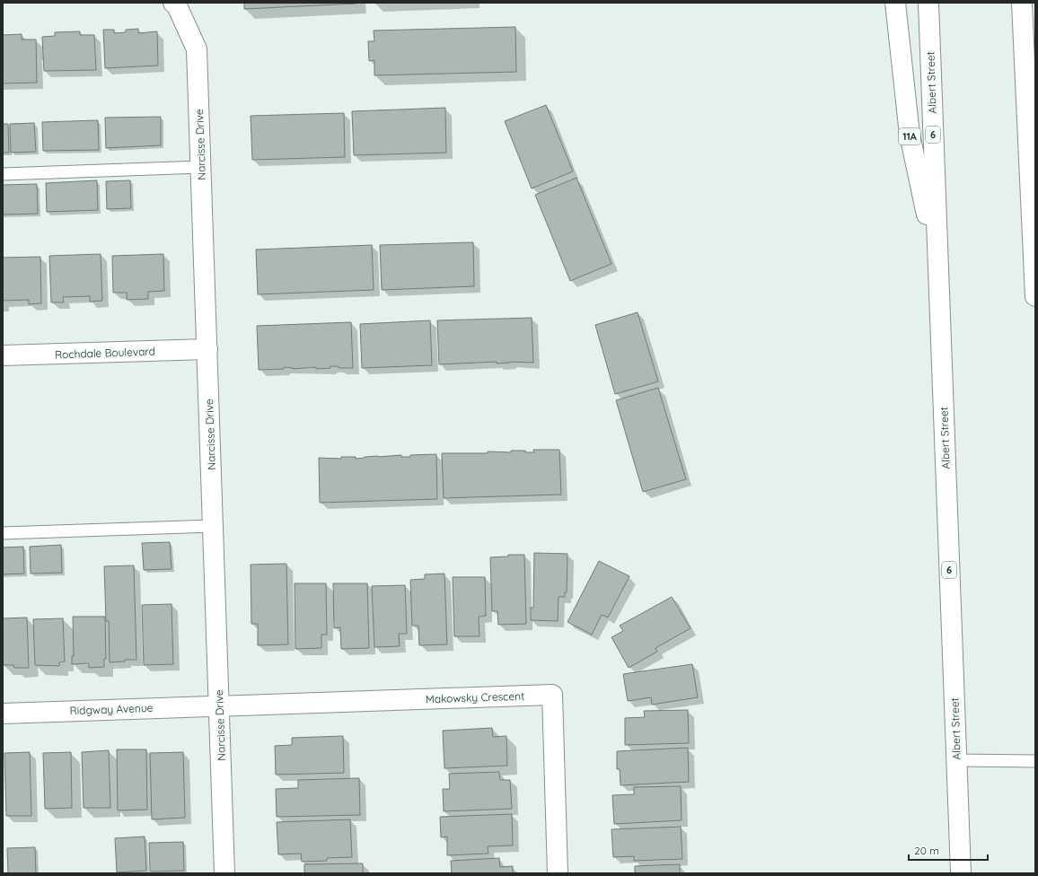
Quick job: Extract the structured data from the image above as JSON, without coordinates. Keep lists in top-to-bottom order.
{
  "streets": {
    "main road": [
      "Albert Street",
      "6",
      "11A",
      "Narcisse Drive",
      "Rochdale Boulevard",
      "Makowsky Crescent",
      "Ridgway Avenue"
    ]
  },
  "crossings": [
    ["Albert Street", "11A"],
    ["Narcisse Drive", "Rochdale Boulevard"],
    ["Narcisse Drive", "Makowsky Crescent"],
    ["Narcisse Drive", "Ridgway Avenue"],
    ["Makowsky Crescent", "Ridgway Avenue"]
  ],
  "scale_bar": "20 m"
}
